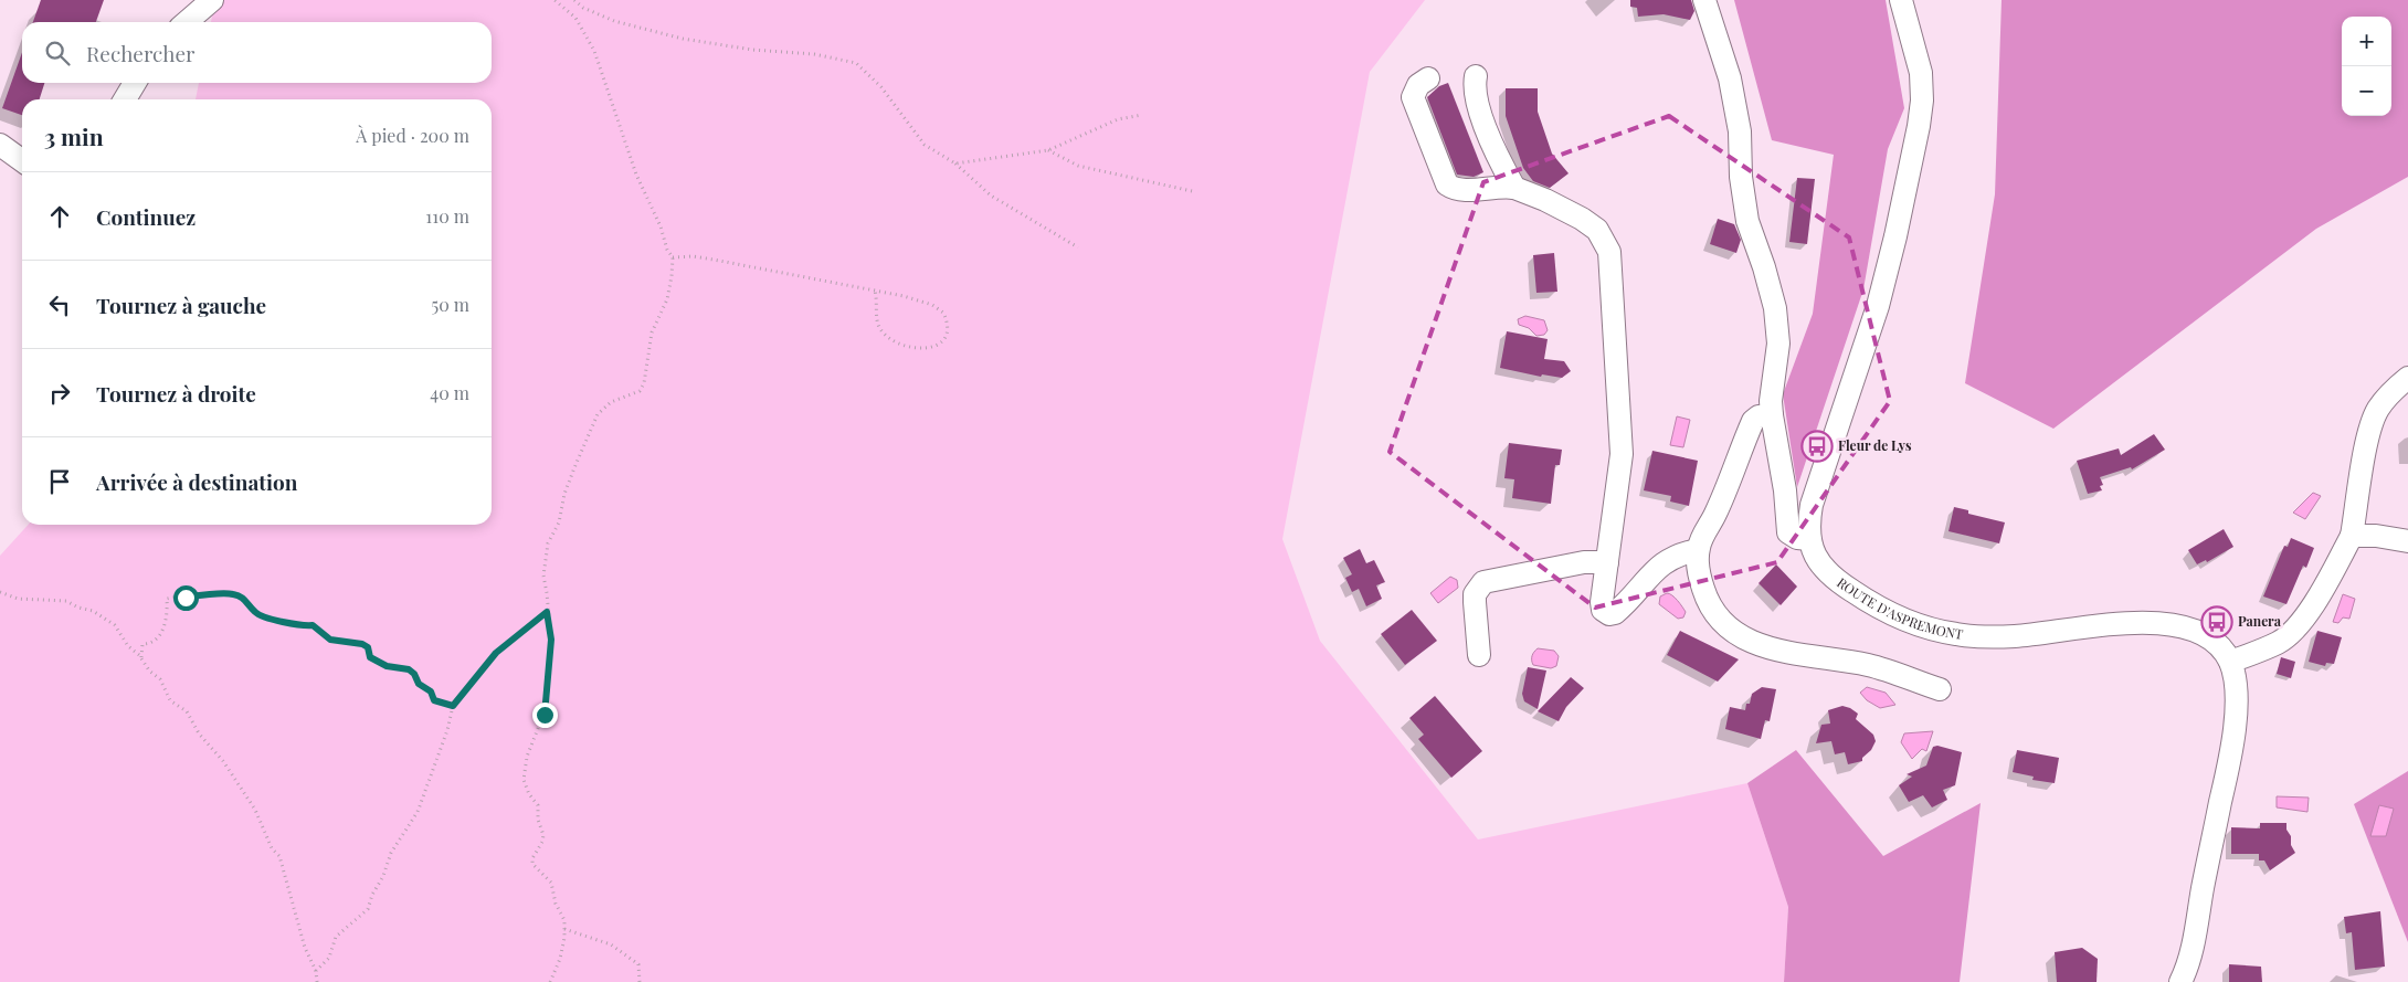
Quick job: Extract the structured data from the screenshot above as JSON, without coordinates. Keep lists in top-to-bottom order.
{
  "streets": {
    "street": ["ROUTE D'ASPREMONT"]
  },
  "places": {
    "bus stop": ["Fleur de Lys", "Panera"]
  },
  "page": {
    "map_buttons": ["+", "−"],
    "search": "Rechercher",
    "heading": ["3 min", "À pied · 200 m"],
    "list": [
      ["Continuez", "110 m"],
      ["Tournez à gauche", "50 m"],
      ["Tournez à droite", "40 m"],
      "Arrivée à destination"
    ]
  }
}
